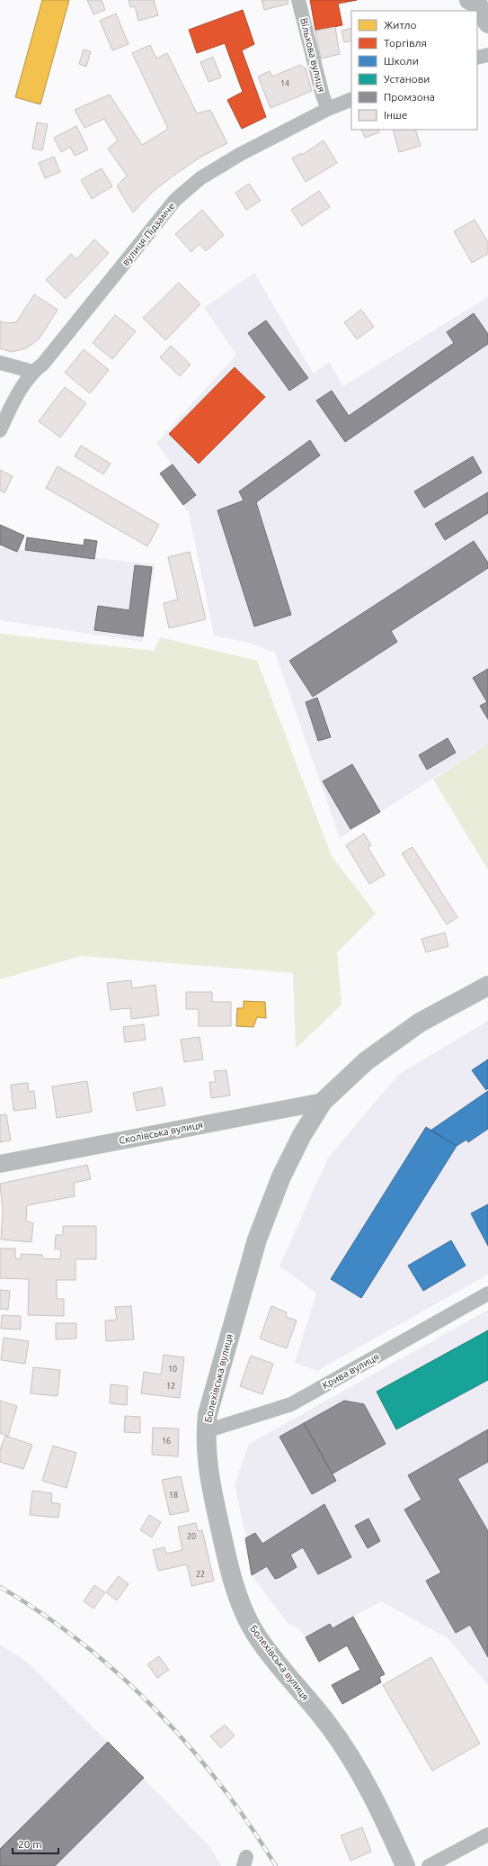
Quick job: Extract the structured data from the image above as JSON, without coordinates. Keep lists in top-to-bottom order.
{
  "streets": {
    "main road": ["Болехівська вулиця"],
    "street": [
      "Вільхова вулиця",
      "вулиця Підзамче",
      "Сколівська вулиця",
      "Крива вулиця"
    ]
  },
  "crossings": [
    ["Вільхова вулиця", "вулиця Підзамче"],
    ["Сколівська вулиця", "Болехівська вулиця"],
    ["Крива вулиця", "Болехівська вулиця"]
  ],
  "house_numbers": [
    "14",
    "10",
    "12",
    "16",
    "18",
    "20",
    "22"
  ],
  "legend": [
    "Житло",
    "Торгівля",
    "Школи",
    "Установи",
    "Промзона",
    "Інше"
  ],
  "scale_bar": "20 m"
}
